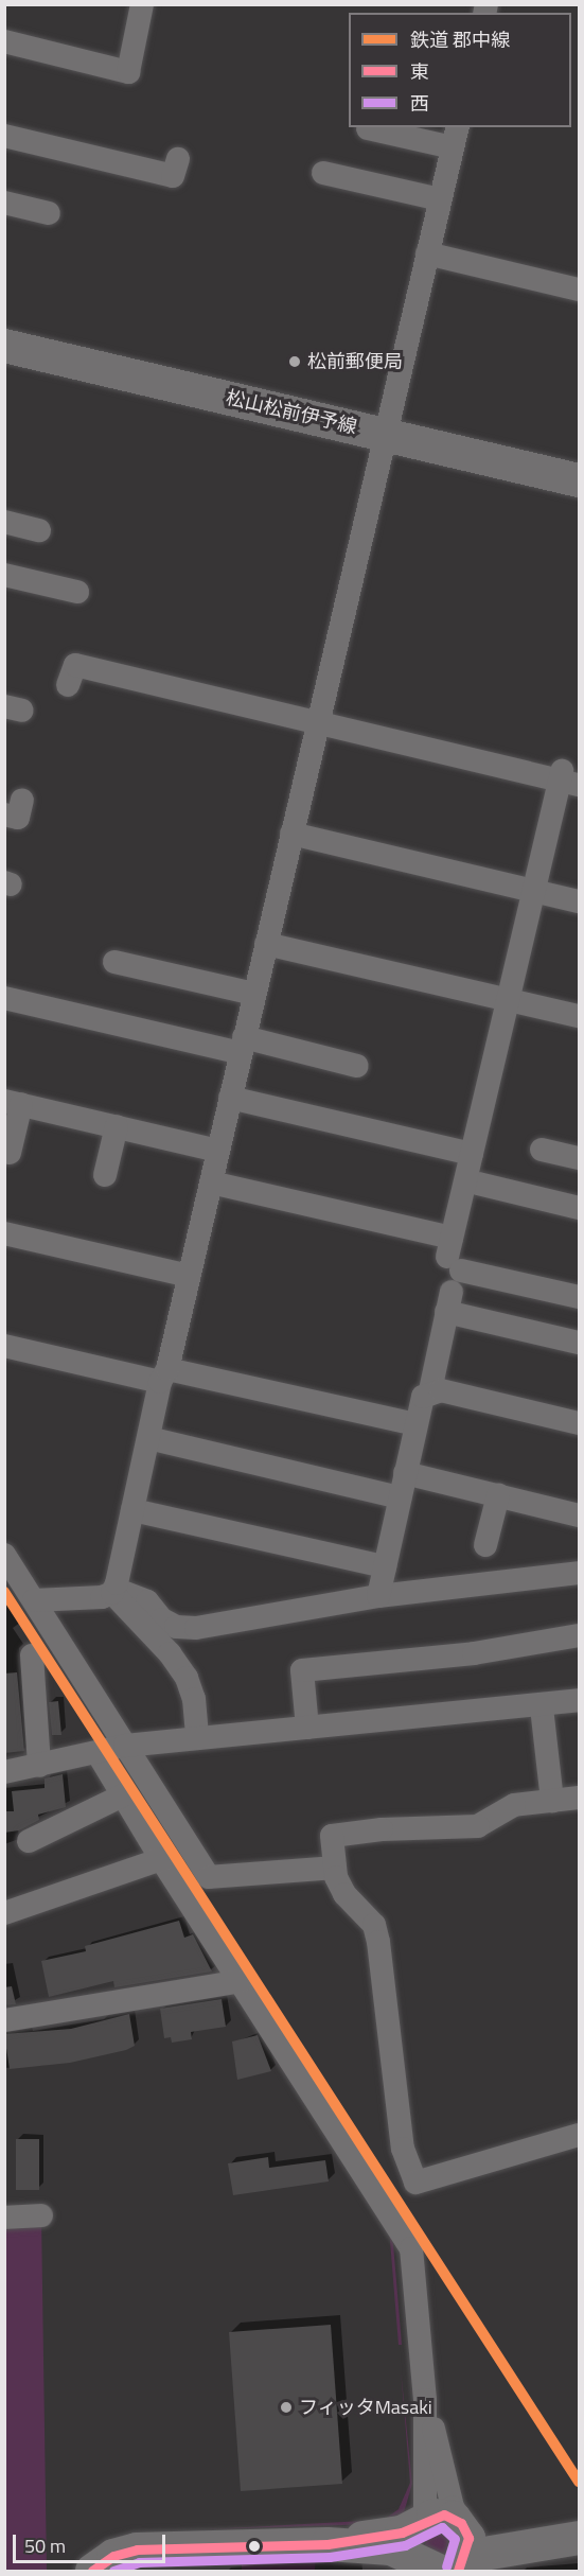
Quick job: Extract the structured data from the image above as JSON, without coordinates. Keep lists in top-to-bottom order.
{
  "streets": {
    "main road": ["松山松前伊予線"]
  },
  "places": ["松前郵便局", "フィッタMasaki"],
  "lines": ["rail line 郡中線", "transit line 東", "transit line 西"],
  "legend": ["鉄道 郡中線", "東", "西"],
  "scale_bar": "50 m"
}
